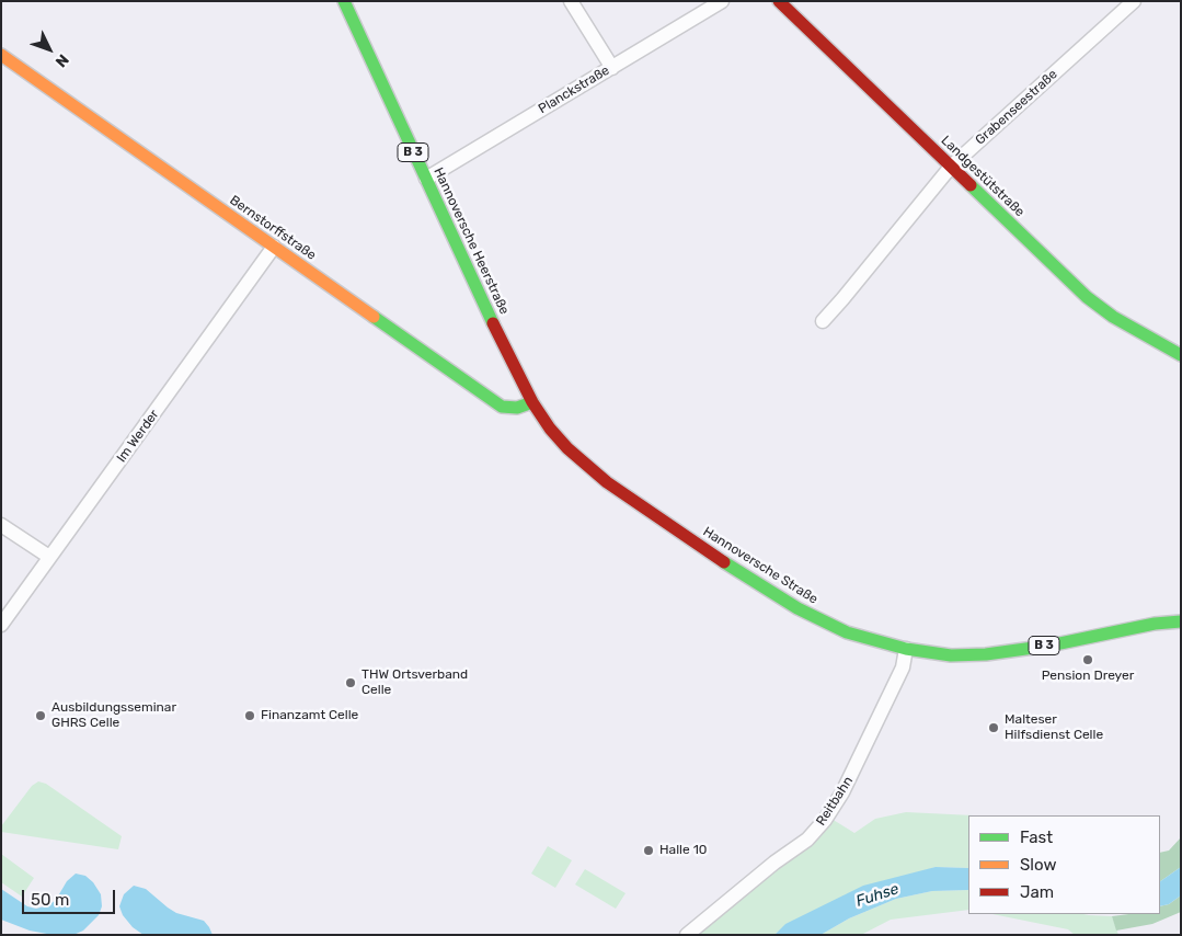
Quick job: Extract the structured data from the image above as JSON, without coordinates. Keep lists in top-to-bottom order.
{
  "streets": {
    "street": [
      "Planckstraße",
      "Grabenseestraße",
      "B 3",
      "Landgestütstraße",
      "Bernstorffstraße",
      "Hannoversche Heerstraße",
      "Im Werder",
      "Hannoversche Straße",
      "Reitbahn"
    ]
  },
  "crossings": [
    ["Planckstraße", "Hannoversche Heerstraße"],
    ["Grabenseestraße", "Landgestütstraße"],
    ["Bernstorffstraße", "Hannoversche Heerstraße"],
    ["Bernstorffstraße", "Im Werder"],
    ["Bernstorffstraße", "Hannoversche Straße"],
    ["Hannoversche Heerstraße", "Hannoversche Straße"],
    ["Hannoversche Straße", "Reitbahn"]
  ],
  "water": ["Fuhse"],
  "places": [
    "Pension Dreyer",
    "THW Ortsverband Celle",
    "Ausbildungsseminar GHRS Celle",
    "Finanzamt Celle",
    "Malteser Hilfsdienst Celle",
    "Halle 10"
  ],
  "legend": ["Fast", "Slow", "Jam"],
  "scale_bar": "50 m",
  "north": "bottom right"
}
